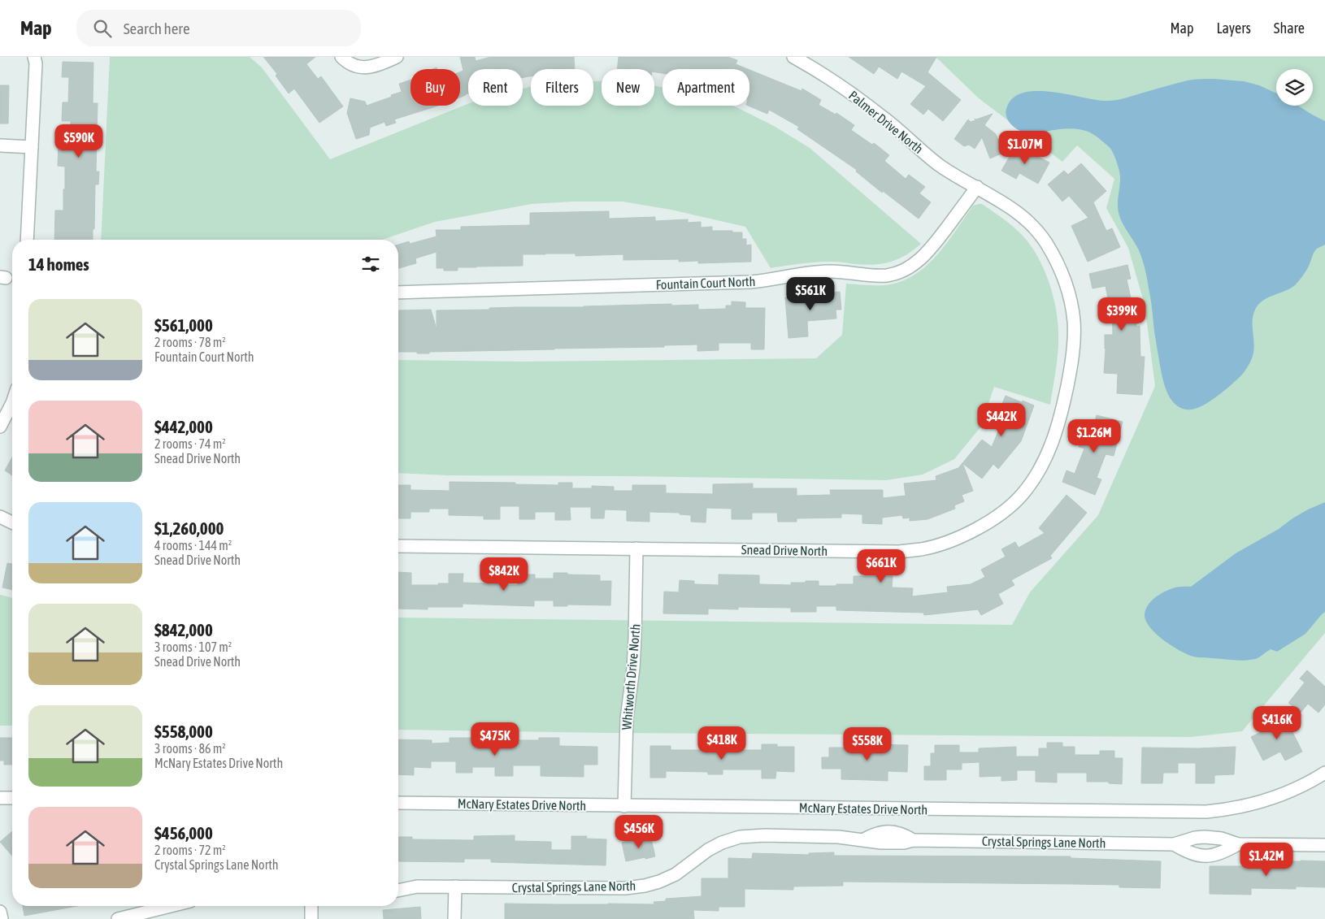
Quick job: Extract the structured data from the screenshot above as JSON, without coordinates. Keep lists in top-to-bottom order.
{
  "streets": {
    "street": [
      "Palmer Drive North",
      "Fountain Court North",
      "Snead Drive North",
      "Whitworth Drive North",
      "McNary Estates Drive North",
      "Crystal Springs Lane North"
    ]
  },
  "crossings": [
    ["Palmer Drive North", "Fountain Court North"],
    ["Palmer Drive North", "Snead Drive North"],
    ["Fountain Court North", "Snead Drive North"],
    ["Snead Drive North", "Whitworth Drive North"],
    ["Whitworth Drive North", "McNary Estates Drive North"]
  ],
  "page": {
    "header": "Map",
    "search": "Search here",
    "nav": ["Map", "Layers", "Share"],
    "chip": [
      "Buy",
      "Rent",
      "Filters",
      "New",
      "Apartment"
    ],
    "price": [
      "$590K",
      "$1.07M",
      "$561K",
      "$399K",
      "$442K",
      "$1.26M",
      "$661K",
      "$842K",
      "$416K",
      "$475K",
      "$418K",
      "$558K",
      "$456K",
      "$1.42M"
    ],
    "heading": "14 homes",
    "list": [
      {
        "name": "$561,000",
        "note": "2 rooms · 78 m² · Fountain Court North"
      },
      {
        "name": "$442,000",
        "note": "2 rooms · 74 m² · Snead Drive North"
      },
      {
        "name": "$1,260,000",
        "note": "4 rooms · 144 m² · Snead Drive North"
      },
      {
        "name": "$842,000",
        "note": "3 rooms · 107 m² · Snead Drive North"
      },
      {
        "name": "$558,000",
        "note": "3 rooms · 86 m² · McNary Estates Drive North"
      },
      {
        "name": "$456,000",
        "note": "2 rooms · 72 m² · Crystal Springs Lane North"
      }
    ]
  }
}
